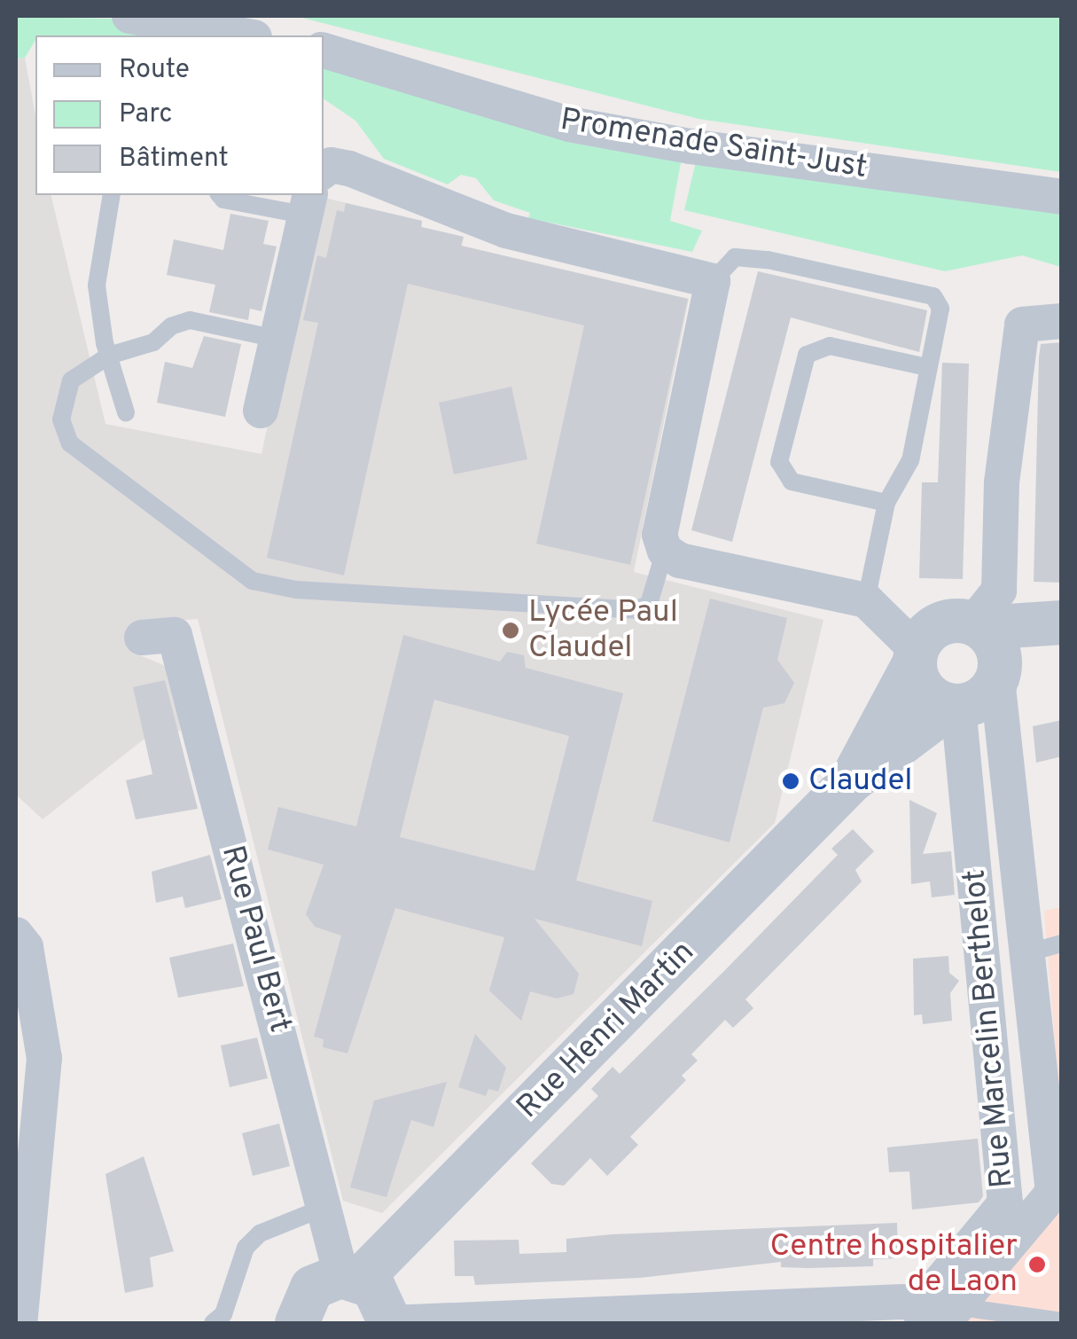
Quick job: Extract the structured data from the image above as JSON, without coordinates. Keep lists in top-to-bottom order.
{
  "streets": {
    "street": [
      "Promenade Saint-Just",
      "Rue Paul Bert",
      "Rue Marcelin Berthelot",
      "Rue Henri Martin"
    ]
  },
  "crossings": [
    ["Rue Paul Bert", "Rue Henri Martin"],
    ["Rue Marcelin Berthelot", "Rue Henri Martin"]
  ],
  "places": ["Lycée Paul Claudel", "Claudel", "Centre hospitalier de Laon"],
  "legend": ["Route", "Parc", "Bâtiment"]
}
